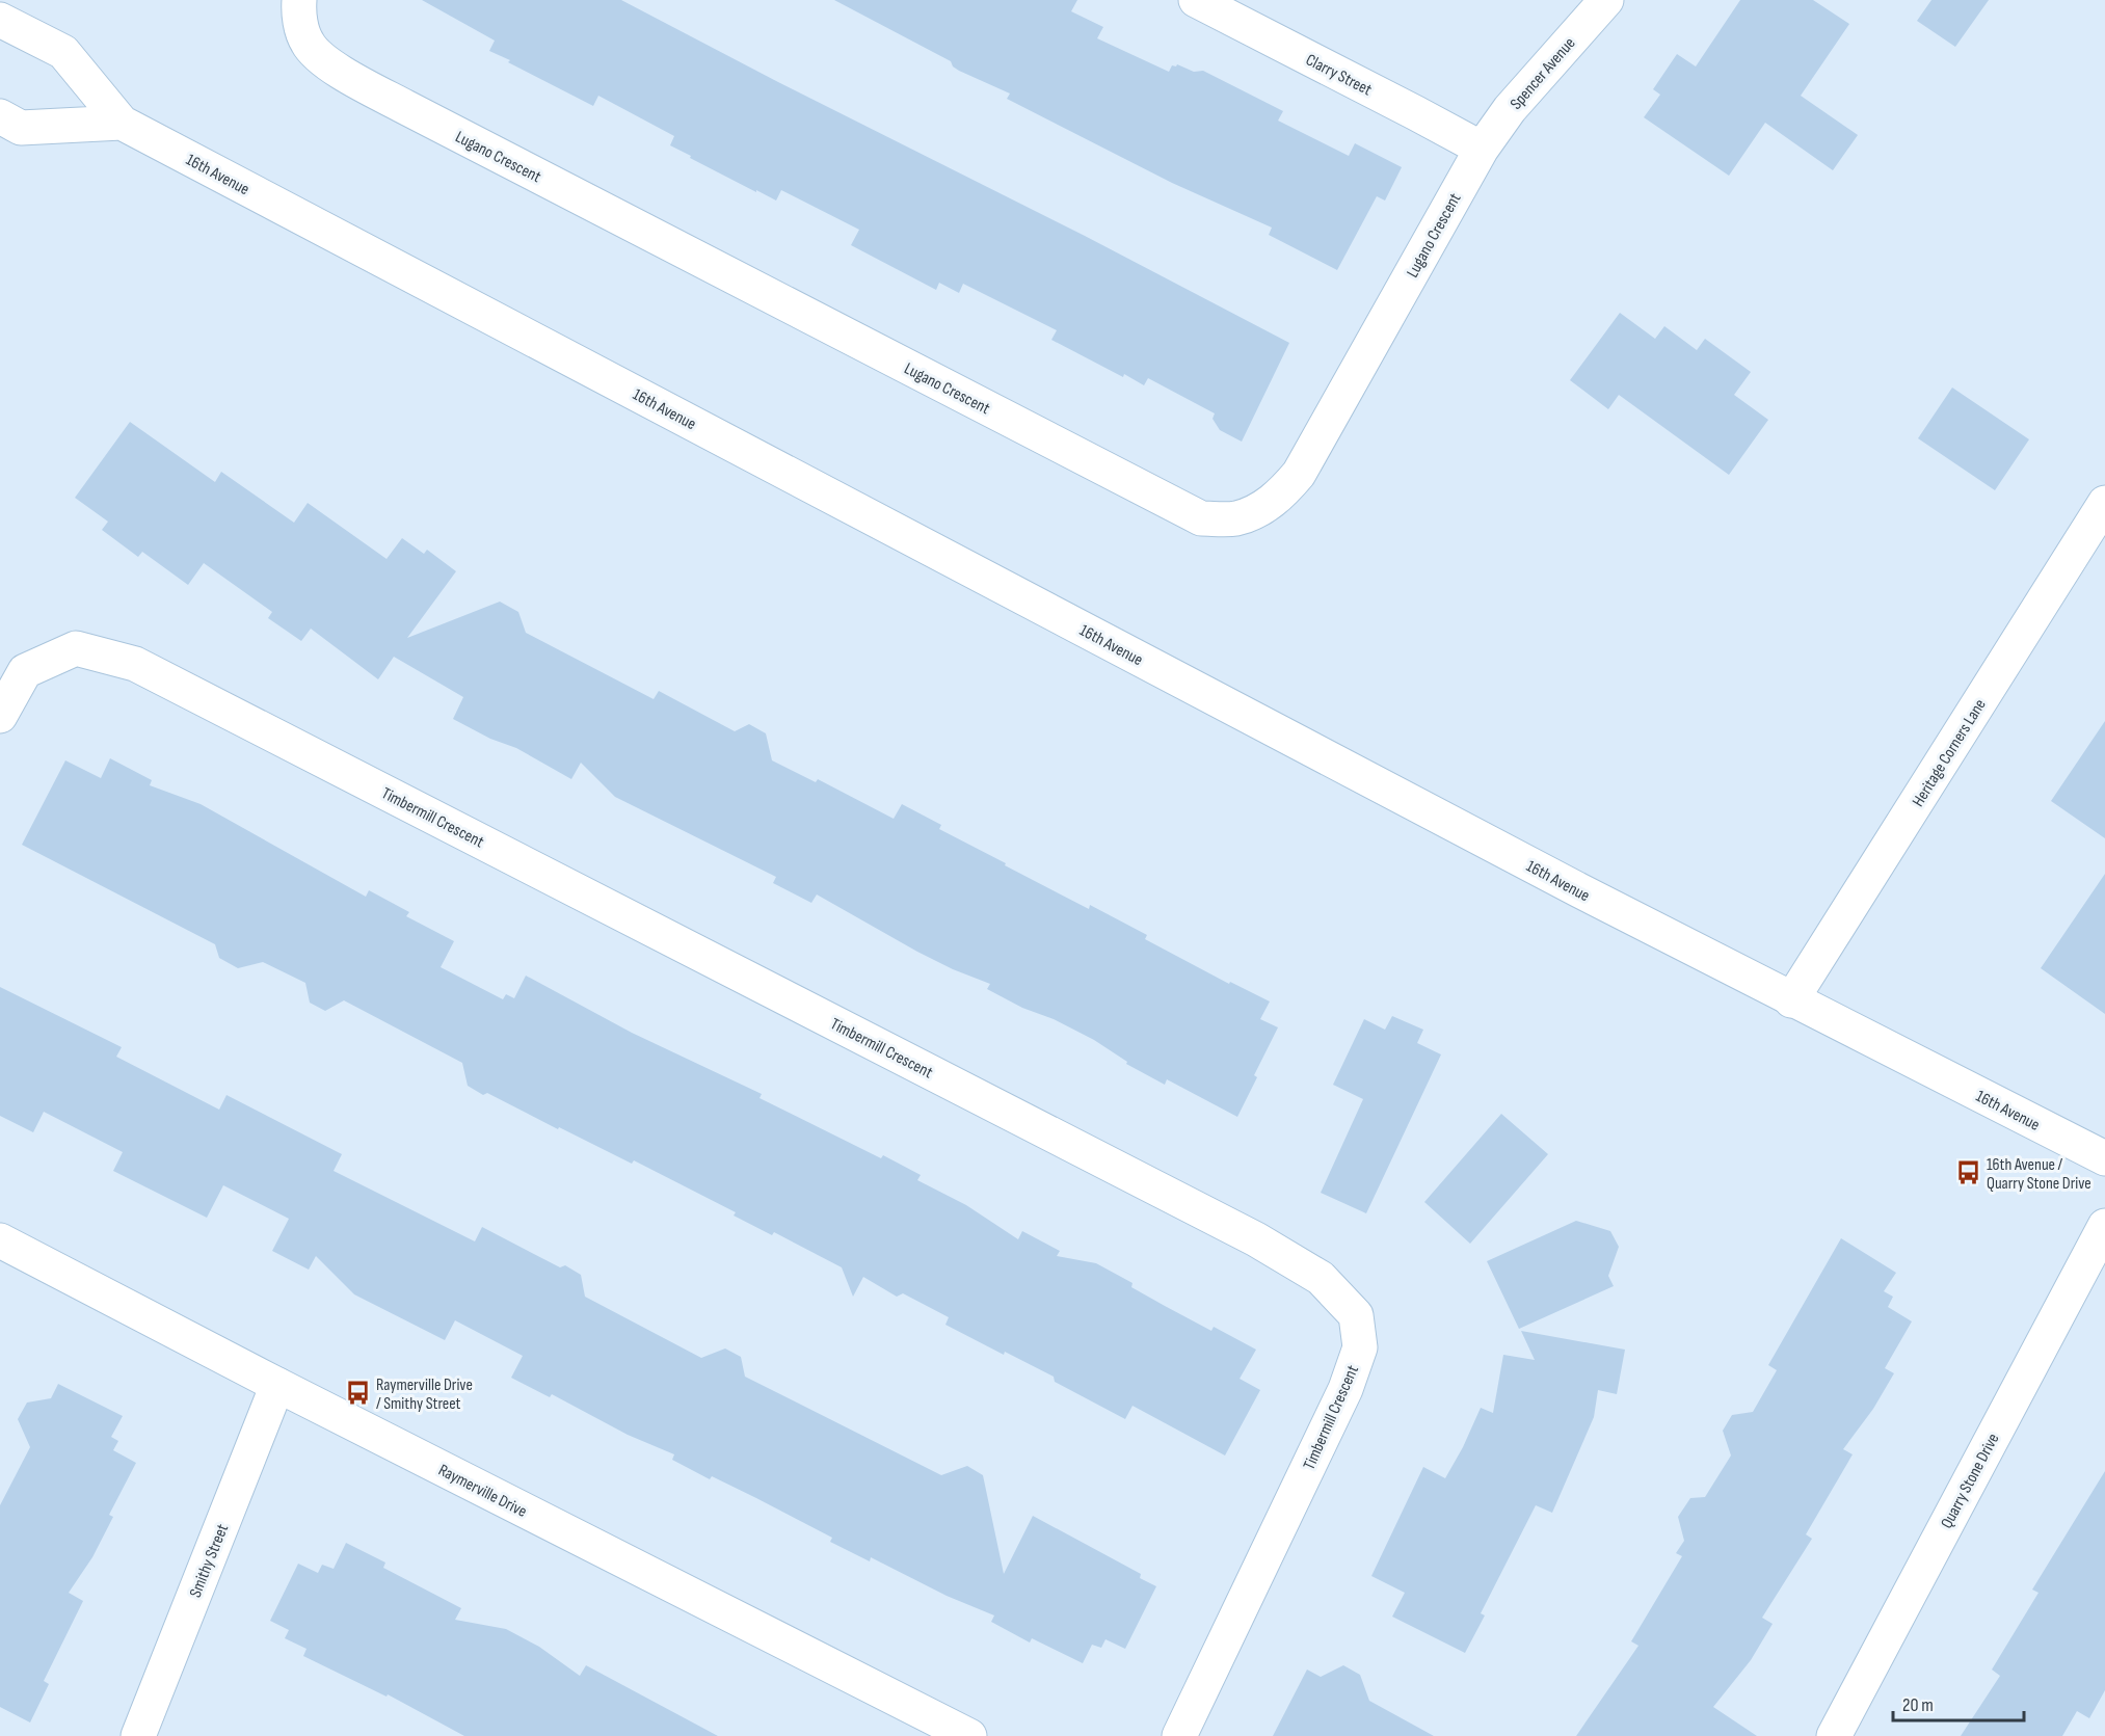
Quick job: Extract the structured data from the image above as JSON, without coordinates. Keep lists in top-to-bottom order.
{
  "streets": {
    "street": [
      "Spencer Avenue",
      "Clarry Street",
      "Lugano Crescent",
      "16th Avenue",
      "Heritage Corners Lane",
      "Timbermill Crescent",
      "Quarry Stone Drive",
      "Raymerville Drive",
      "Smithy Street"
    ]
  },
  "crossings": [
    ["Spencer Avenue", "Clarry Street"],
    ["Spencer Avenue", "Lugano Crescent"],
    ["Clarry Street", "Lugano Crescent"],
    ["16th Avenue", "Heritage Corners Lane"],
    ["Raymerville Drive", "Smithy Street"]
  ],
  "places": {
    "bus stop": ["16th Avenue / Quarry Stone Drive", "Raymerville Drive / Smithy Street"]
  },
  "scale_bar": "20 m"
}
